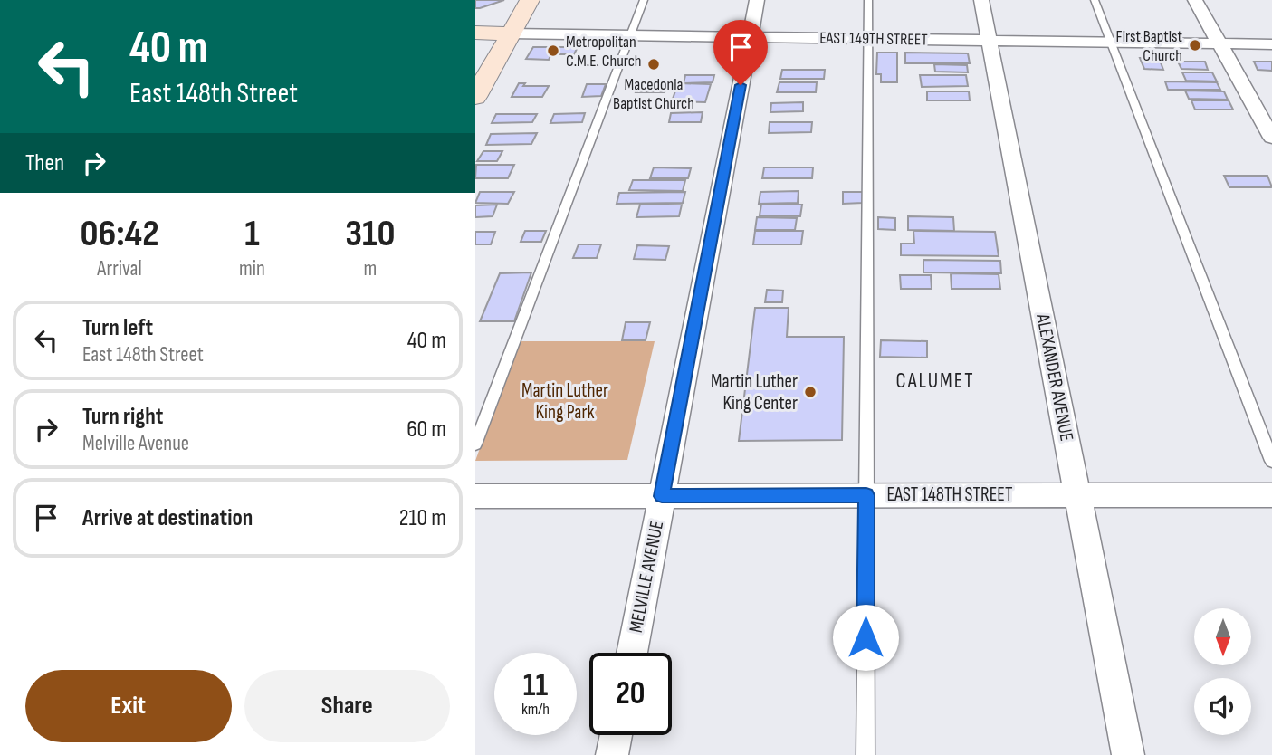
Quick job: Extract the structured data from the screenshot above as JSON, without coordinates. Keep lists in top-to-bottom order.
{
  "streets": {
    "main road": ["EAST 149TH STREET"],
    "street": ["ALEXANDER AVENUE", "EAST 148TH STREET", "MELVILLE AVENUE"]
  },
  "crossings": [
    ["EAST 149TH STREET", "ALEXANDER AVENUE"],
    ["EAST 149TH STREET", "MELVILLE AVENUE"],
    ["ALEXANDER AVENUE", "EAST 148TH STREET"],
    ["EAST 148TH STREET", "MELVILLE AVENUE"]
  ],
  "districts": ["CALUMET"],
  "parks": ["Martin Luther King Park"],
  "places": [
    "First Baptist Church",
    "Metropolitan C.M.E. Church",
    "Macedonia Baptist Church",
    "Martin Luther King Center"
  ],
  "north": "bottom",
  "page": {
    "turn": ["40 m", "East 148th Street"],
    "then": "Then",
    "eta": [
      "06:42",
      "Arrival",
      "1",
      "min",
      "310",
      "m"
    ],
    "list": [
      {
        "name": "Turn left",
        "note": "East 148th Street",
        "value": "40 m"
      },
      {
        "name": "Turn right",
        "note": "Melville Avenue",
        "value": "60 m"
      },
      {
        "name": "Arrive at destination",
        "value": "210 m"
      }
    ],
    "speed": "11 km/h",
    "limit": "20",
    "buttons": ["Exit", "Share"]
  }
}
